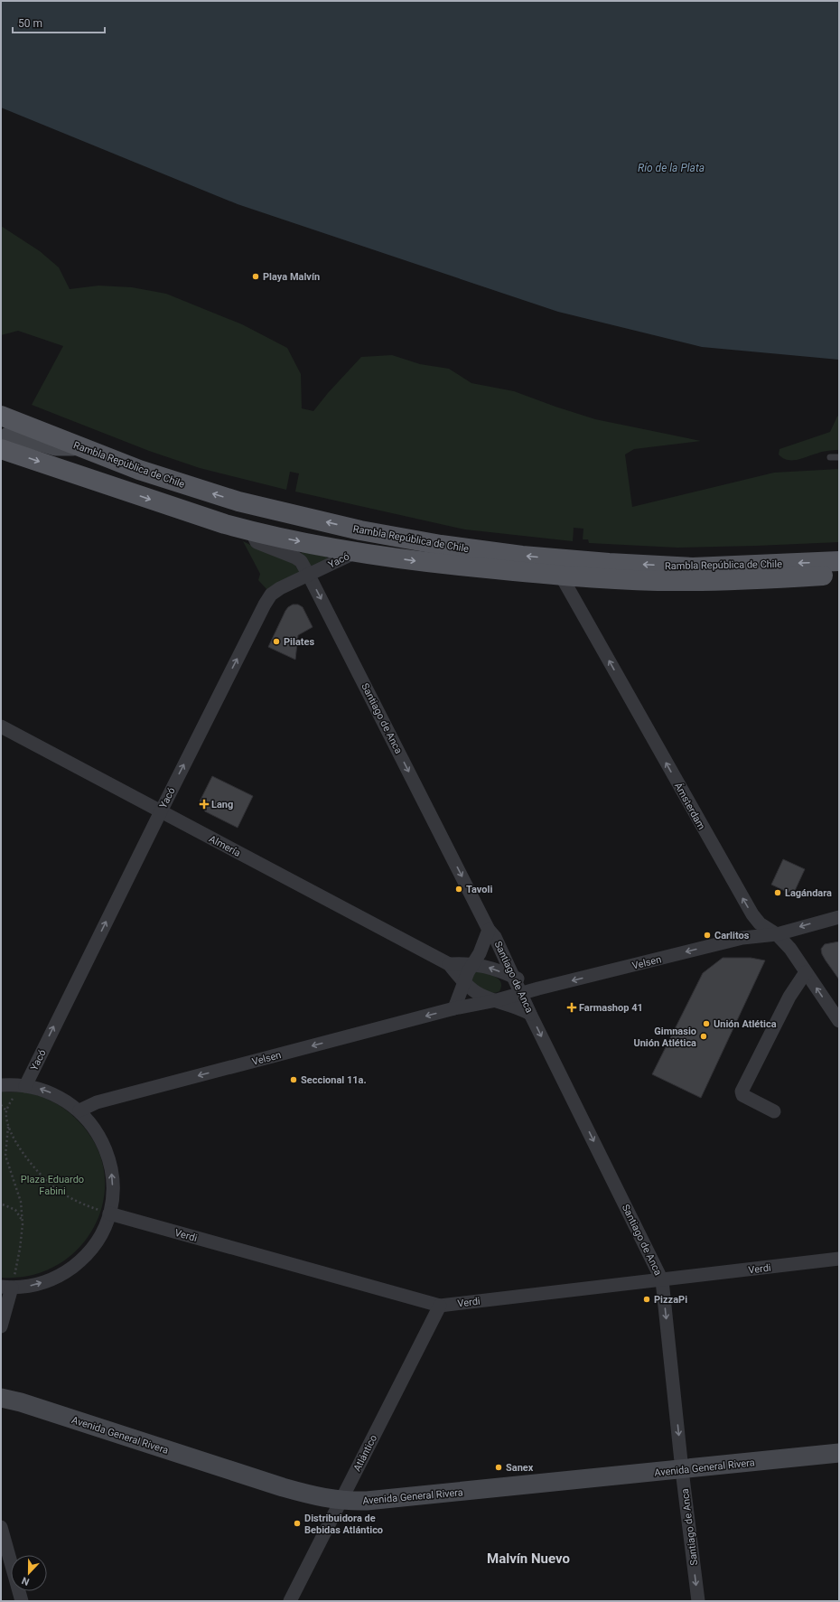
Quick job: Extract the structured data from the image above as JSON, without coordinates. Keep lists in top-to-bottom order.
{
  "streets": {
    "main road": ["Rambla República de Chile", "Avenida General Rivera"],
    "street": [
      "Yacó",
      "Santiago de Anca",
      "Ámsterdam",
      "Almería",
      "Velsen",
      "Verdi",
      "Atlántico"
    ]
  },
  "crossings": [
    ["Rambla República de Chile", "Yacó"],
    ["Rambla República de Chile", "Santiago de Anca"],
    ["Rambla República de Chile", "Ámsterdam"],
    ["Yacó", "Santiago de Anca"],
    ["Yacó", "Almería"],
    ["Santiago de Anca", "Almería"],
    ["Santiago de Anca", "Velsen"],
    ["Santiago de Anca", "Verdi"],
    ["Santiago de Anca", "Avenida General Rivera"],
    ["Ámsterdam", "Velsen"],
    ["Almería", "Velsen"],
    ["Verdi", "Atlántico"],
    ["Avenida General Rivera", "Atlántico"]
  ],
  "one_way": [
    "Yacó",
    "Santiago de Anca",
    "Ámsterdam",
    "Velsen"
  ],
  "districts": ["Malvín Nuevo"],
  "water": ["Río de la Plata"],
  "parks": ["Plaza Eduardo Fabini"],
  "places": {
    "other": [
      "Playa Malvín",
      "Pilates",
      "Tavoli",
      "Lagándara",
      "Carlitos",
      "Unión Atlética",
      "Gimnasio Unión Atlética",
      "Seccional 11a.",
      "PizzaPi",
      "Sanex",
      "Distribuidora de Bebidas Atlántico"
    ],
    "health": ["Lang", "Farmashop 41"]
  },
  "scale_bar": "50 m",
  "north": "bottom"
}
